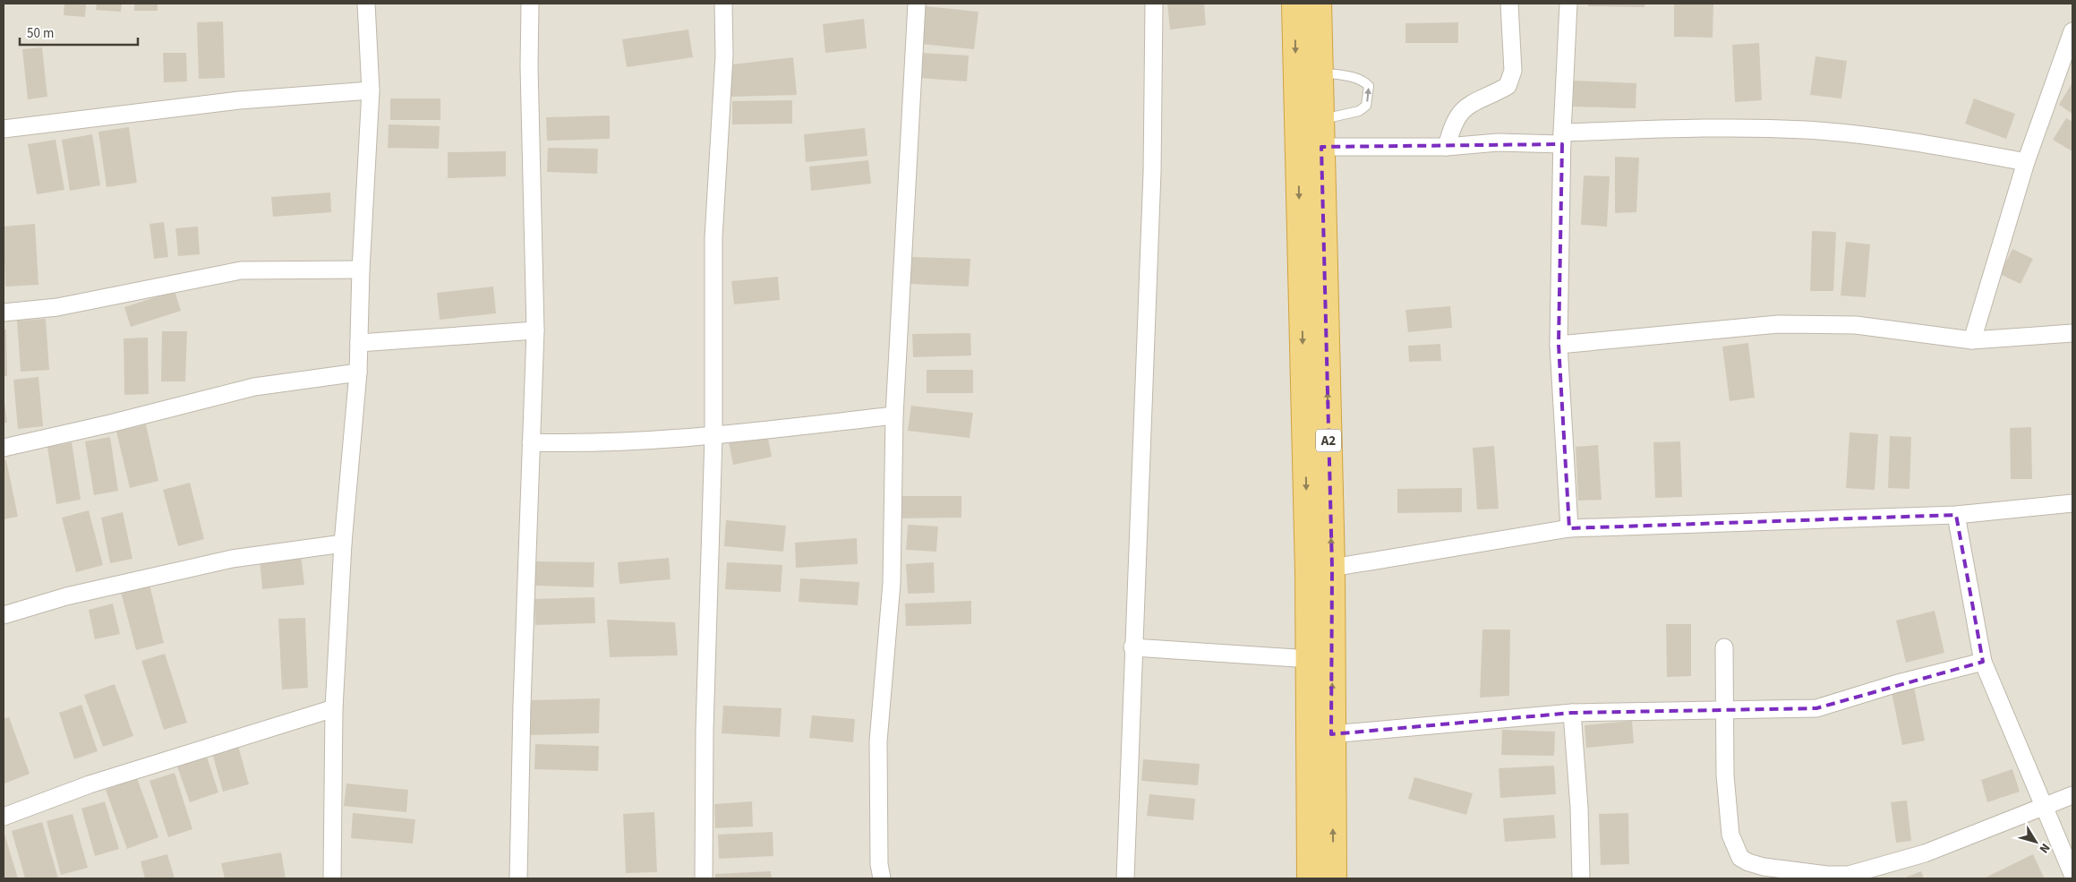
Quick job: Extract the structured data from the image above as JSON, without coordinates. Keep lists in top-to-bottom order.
{
  "streets": {
    "highway": ["A2"]
  },
  "scale_bar": "50 m",
  "north": "bottom right"
}
